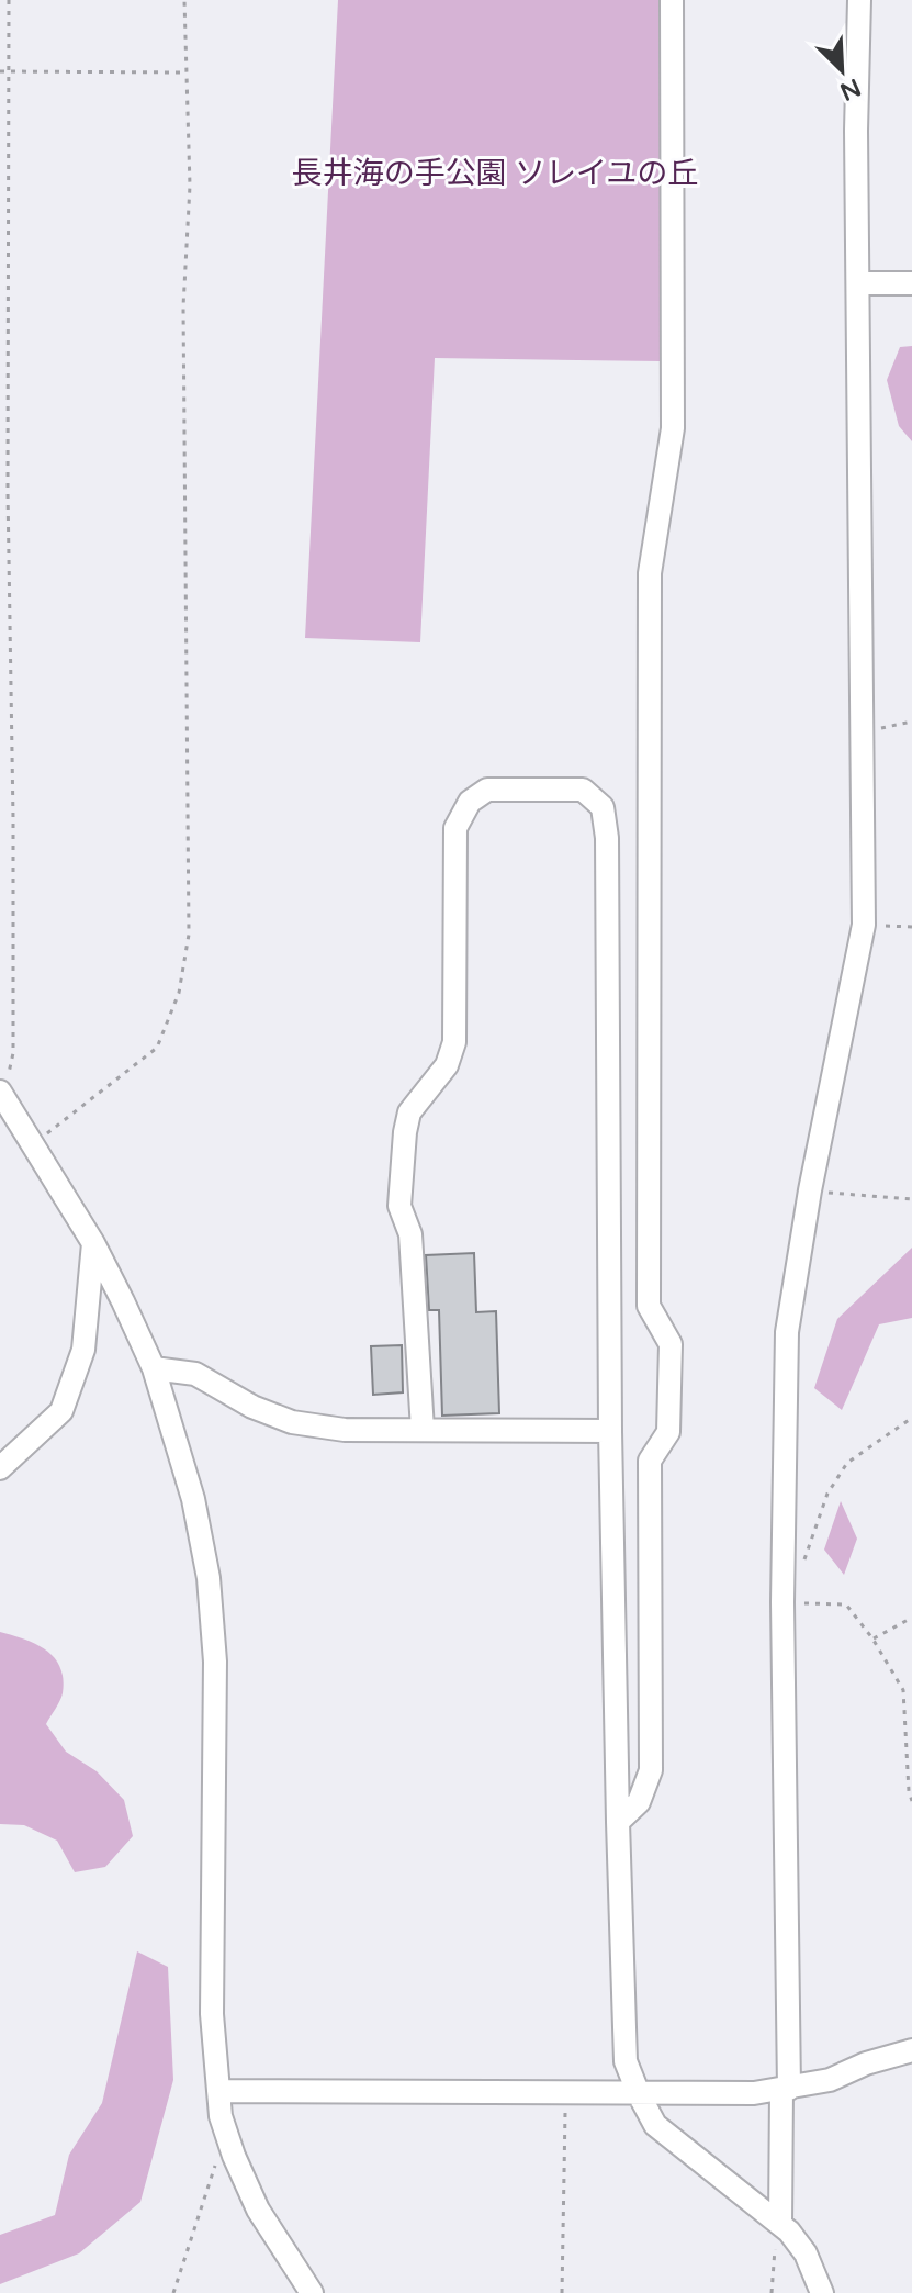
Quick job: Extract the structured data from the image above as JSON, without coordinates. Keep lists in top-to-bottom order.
{
  "parks": ["長井海の手公園 ソレイユの丘"],
  "north": "bottom right"
}
